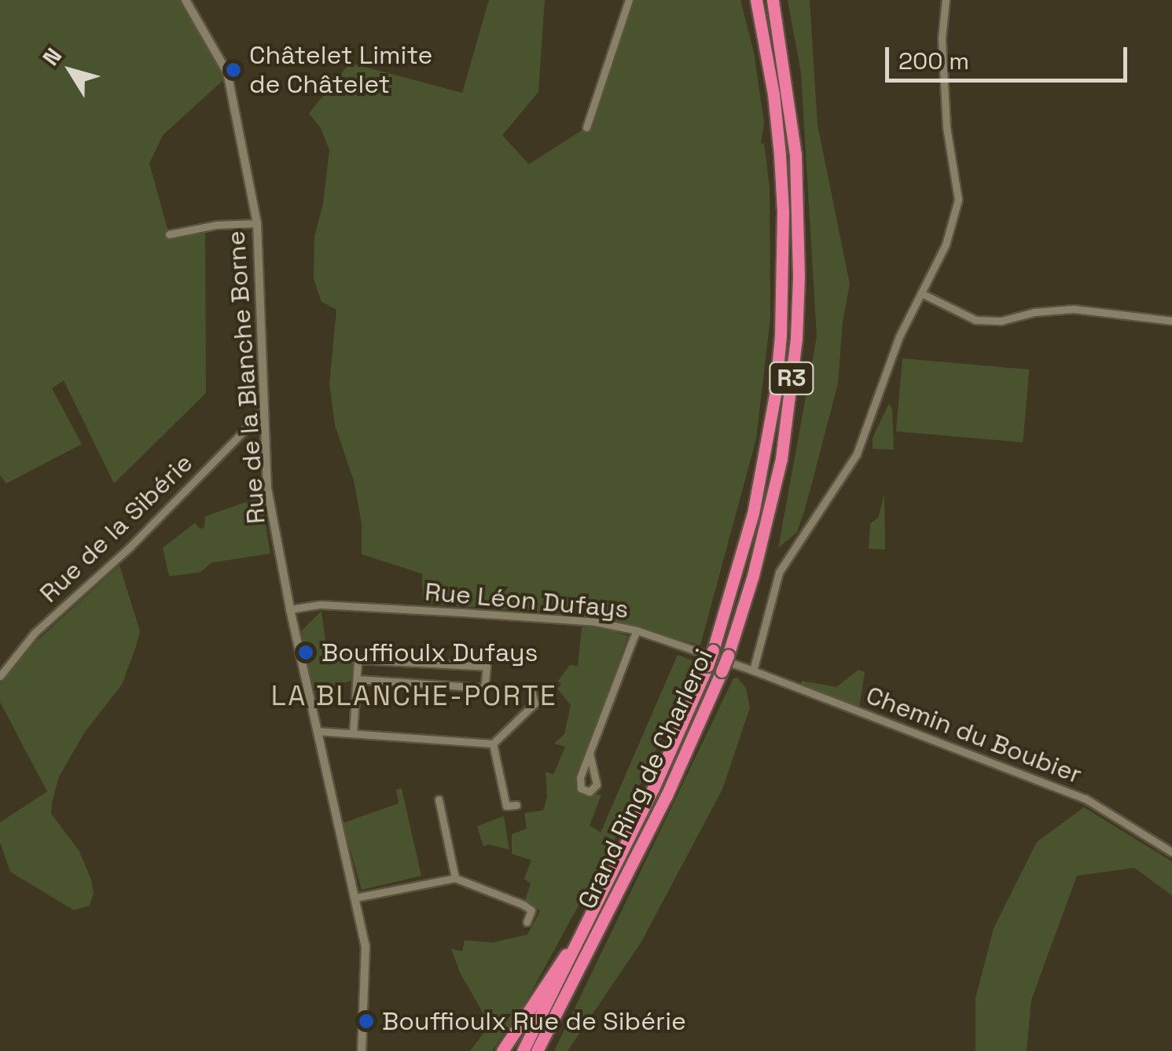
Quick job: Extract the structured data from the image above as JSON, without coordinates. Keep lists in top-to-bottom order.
{
  "streets": {
    "highway": ["R3", "Grand Ring de Charleroi"],
    "street": [
      "Rue de la Blanche Borne",
      "Rue de la Sibérie",
      "Rue Léon Dufays",
      "Chemin du Boubier"
    ]
  },
  "crossings": [
    ["Rue de la Blanche Borne", "Rue de la Sibérie"],
    ["Rue de la Blanche Borne", "Rue Léon Dufays"],
    ["Rue Léon Dufays", "Chemin du Boubier"]
  ],
  "districts": ["LA BLANCHE-PORTE"],
  "places": ["Châtelet Limite de Châtelet", "Bouffioulx Dufays", "Bouffioulx Rue de Sibérie"],
  "scale_bar": "200 m",
  "north": "top left"
}
